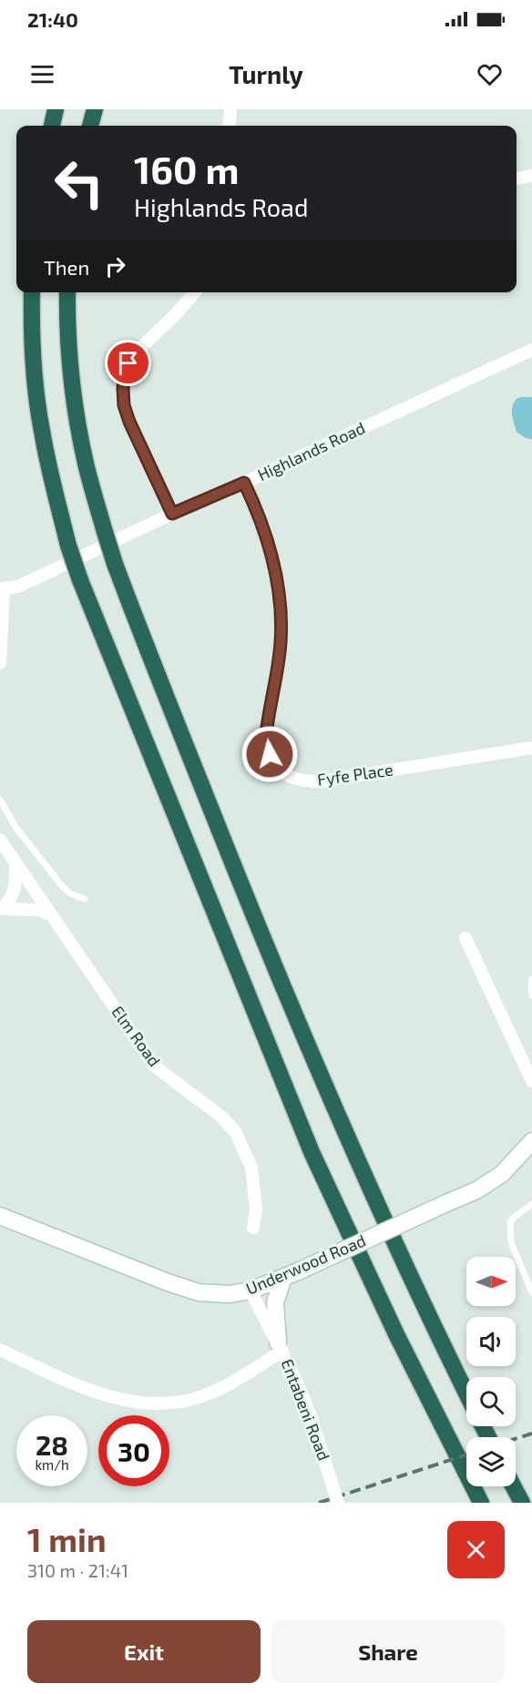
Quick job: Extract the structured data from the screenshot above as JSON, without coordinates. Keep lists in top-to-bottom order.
{
  "streets": {
    "main road": ["Underwood Road"],
    "street": [
      "Highlands Road",
      "Fyfe Place",
      "Elm Road",
      "Entabeni Road"
    ]
  },
  "crossings": [
    ["Highlands Road", "Fyfe Place"],
    ["Underwood Road", "Entabeni Road"]
  ],
  "north": "right",
  "page": {
    "status": "21:40",
    "header": "Turnly",
    "turn": ["160 m", "Highlands Road"],
    "then": "Then",
    "speed": "28 km/h",
    "limit": "30",
    "heading": ["1 min", "310 m · 21:41"],
    "buttons": ["Exit", "Share"]
  }
}
